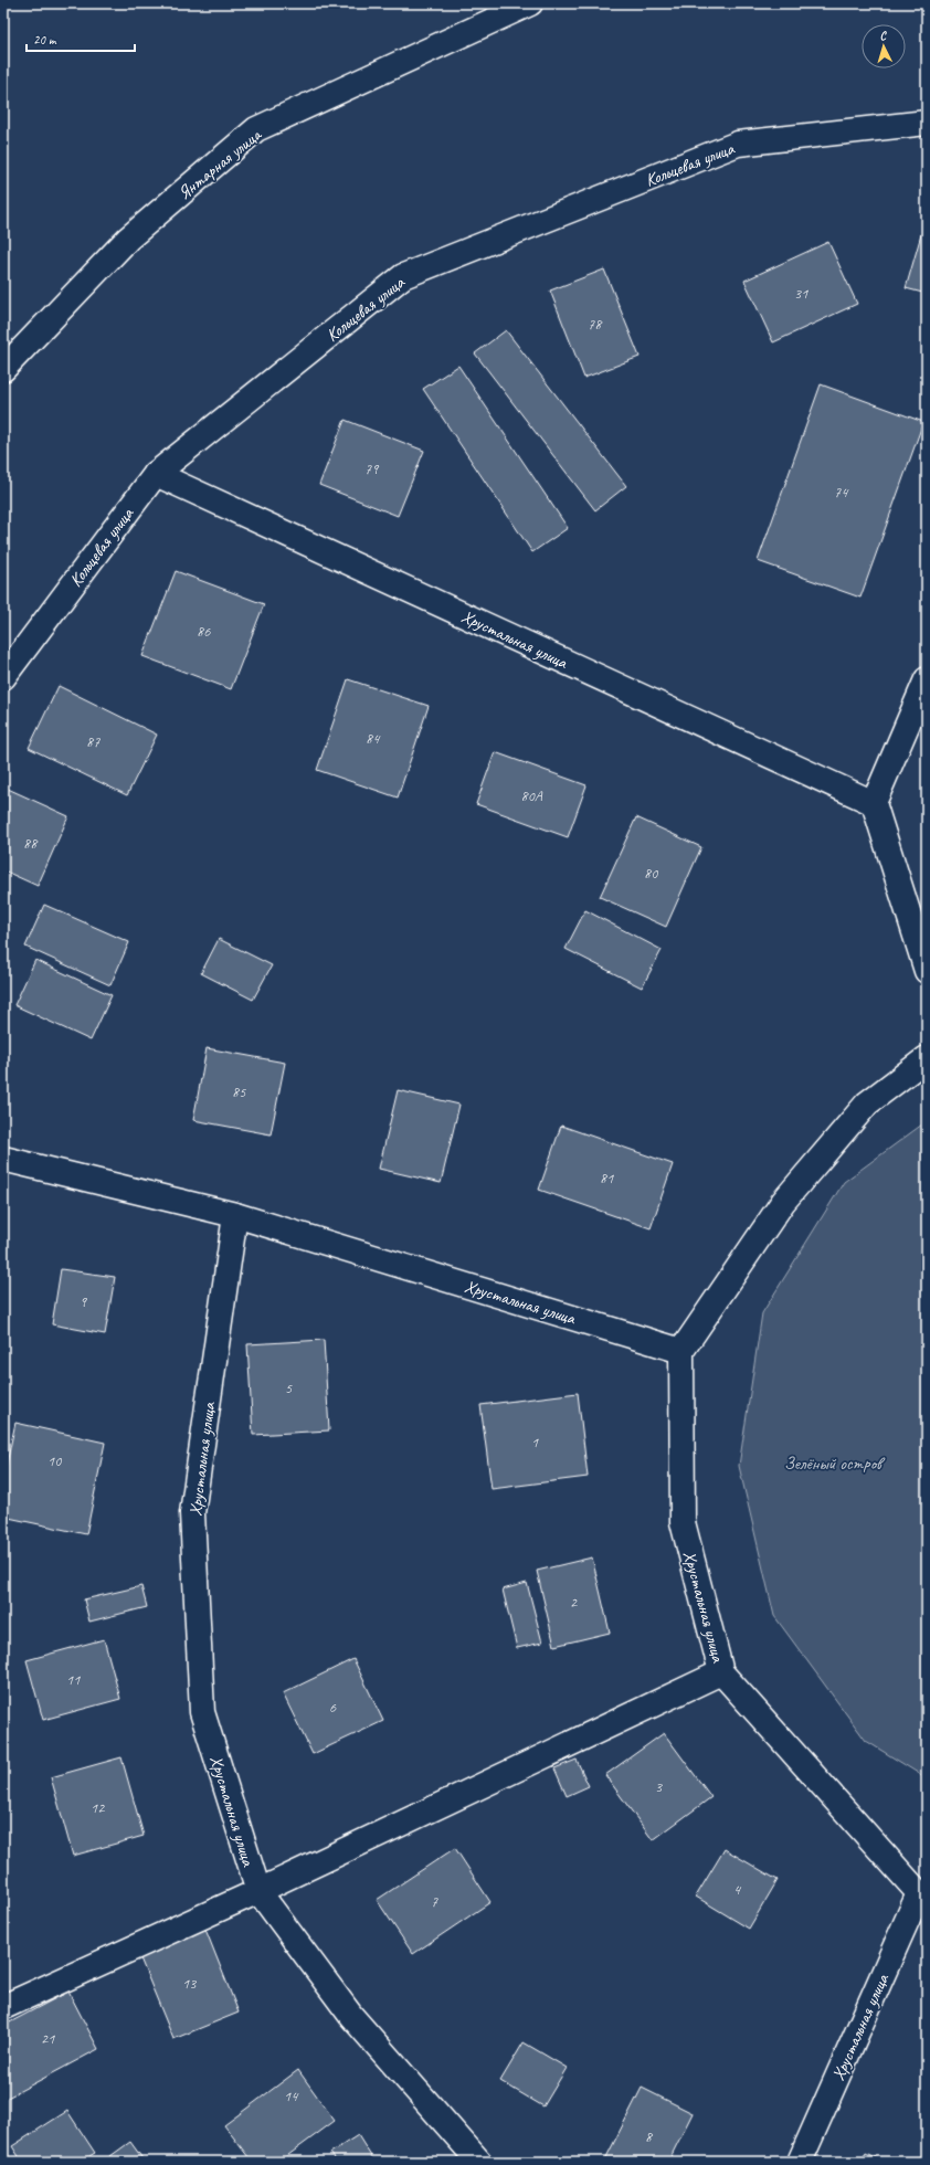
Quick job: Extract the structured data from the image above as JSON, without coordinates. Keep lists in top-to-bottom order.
{
  "streets": {
    "street": ["Янтарная улица", "Кольцевая улица", "Хрустальная улица"]
  },
  "crossings": [
    ["Кольцевая улица", "Хрустальная улица"]
  ],
  "parks": ["Зелёный остров"],
  "house_numbers": [
    "31",
    "78",
    "79",
    "74",
    "86",
    "84",
    "87",
    "80А",
    "88",
    "80",
    "85",
    "81",
    "9",
    "5",
    "1",
    "10",
    "2",
    "11",
    "6",
    "3",
    "12",
    "4",
    "7",
    "13",
    "21",
    "14",
    "8"
  ],
  "scale_bar": "20 m",
  "north": "top"
}
